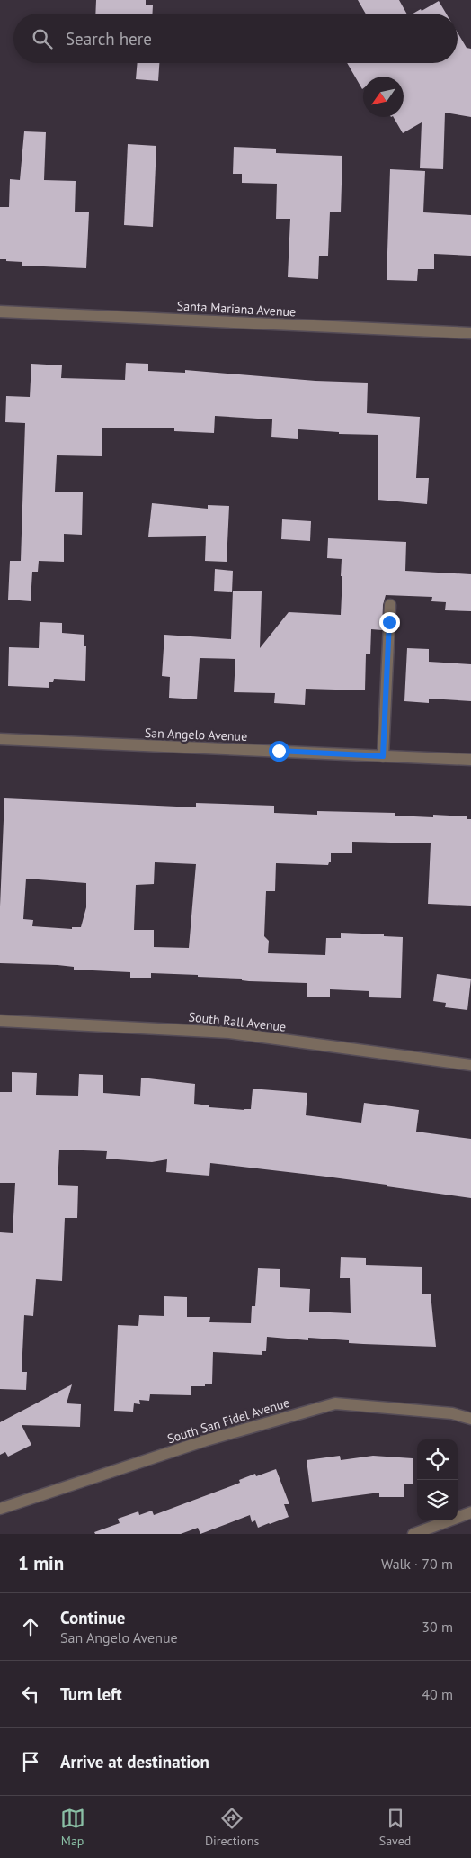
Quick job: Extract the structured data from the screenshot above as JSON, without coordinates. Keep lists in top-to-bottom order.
{
  "streets": {
    "street": [
      "Santa Mariana Avenue",
      "San Angelo Avenue",
      "South Rall Avenue",
      "South San Fidel Avenue"
    ]
  },
  "north": "bottom left",
  "page": {
    "search": "Search here",
    "heading": ["1 min", "Walk · 70 m"],
    "list": [
      ["Continue", "San Angelo Avenue", "30 m"],
      ["Turn left", "40 m"],
      "Arrive at destination"
    ],
    "nav": ["Map", "Directions", "Saved"]
  }
}
